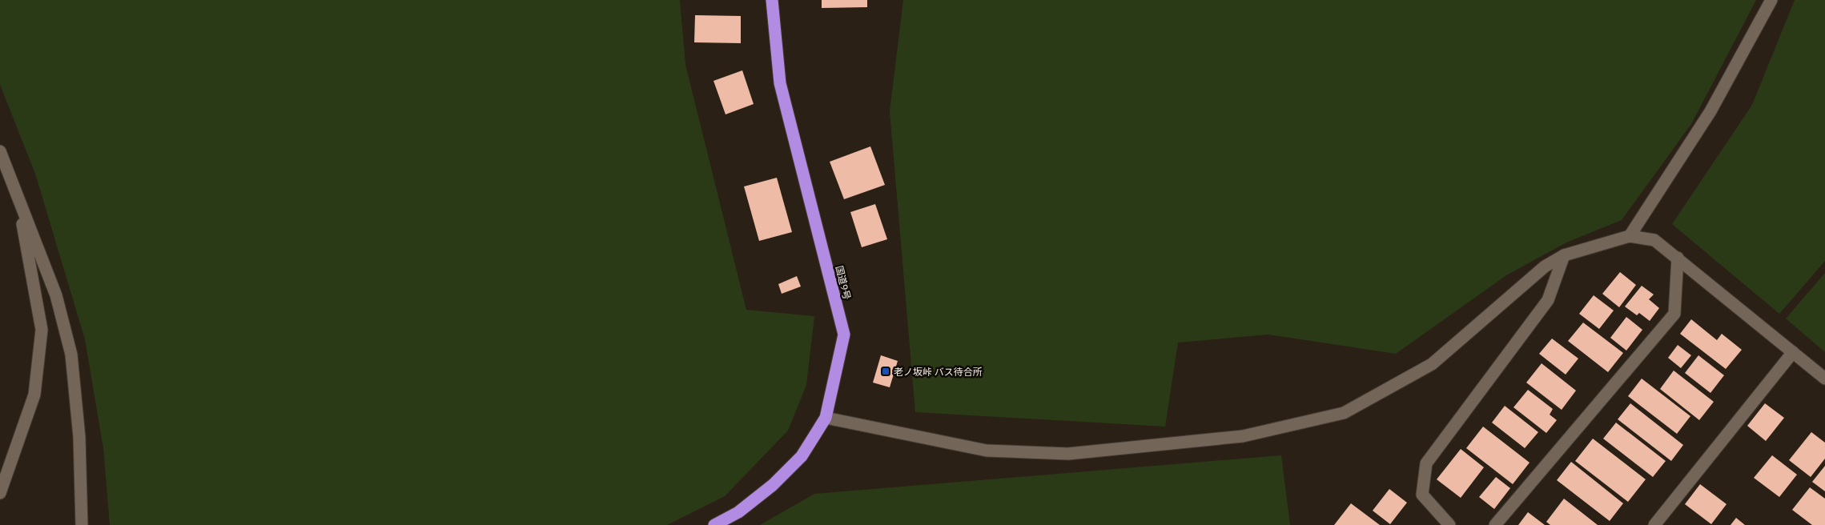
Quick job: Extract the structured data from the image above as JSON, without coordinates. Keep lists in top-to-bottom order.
{
  "streets": {
    "highway": ["国道9号"]
  },
  "places": {
    "transit": ["老ノ坂峠 バス待合所"]
  }
}
